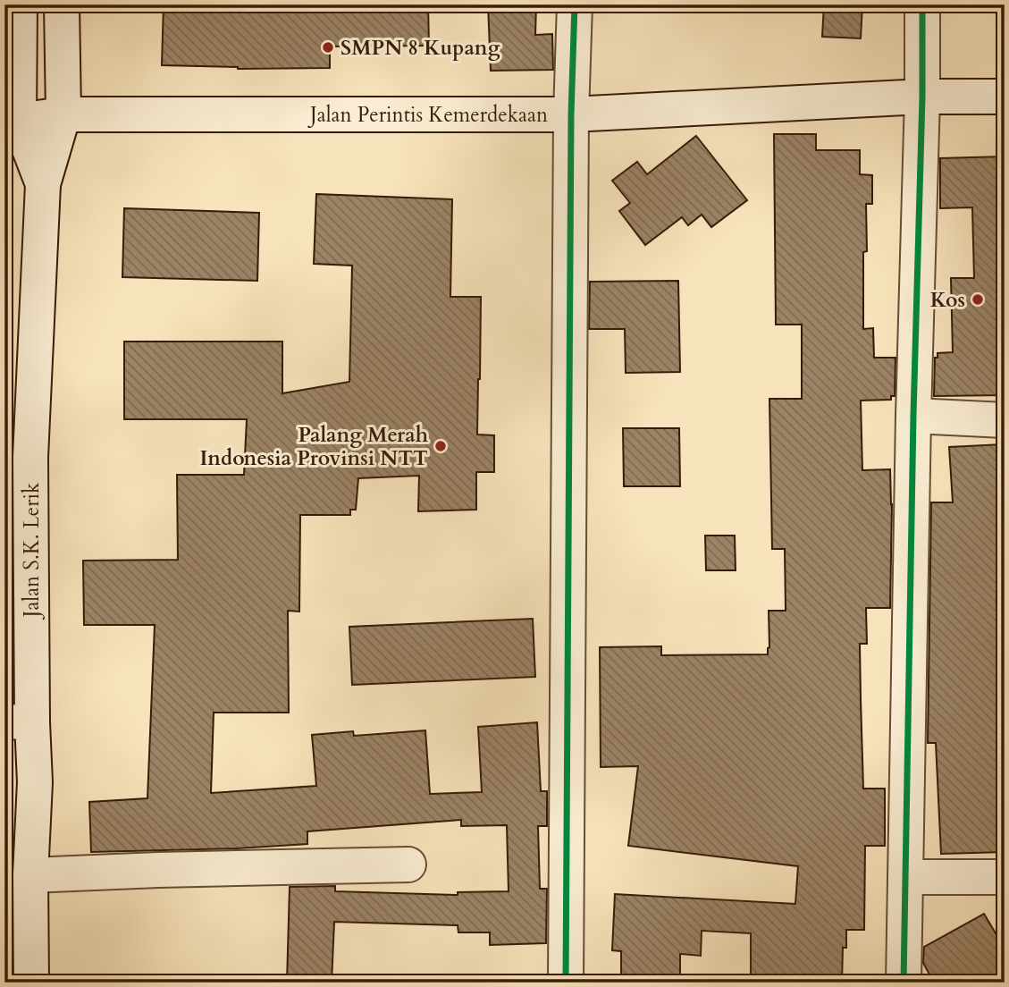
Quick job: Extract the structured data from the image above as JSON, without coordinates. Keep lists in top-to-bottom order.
{
  "streets": {
    "street": ["Jalan Perintis Kemerdekaan", "Jalan S.K. Lerik"]
  },
  "crossings": [
    ["Jalan Perintis Kemerdekaan", "Jalan S.K. Lerik"]
  ],
  "places": ["SMPN 8 Kupang", "Kos", "Palang Merah Indonesia Provinsi NTT"]
}
